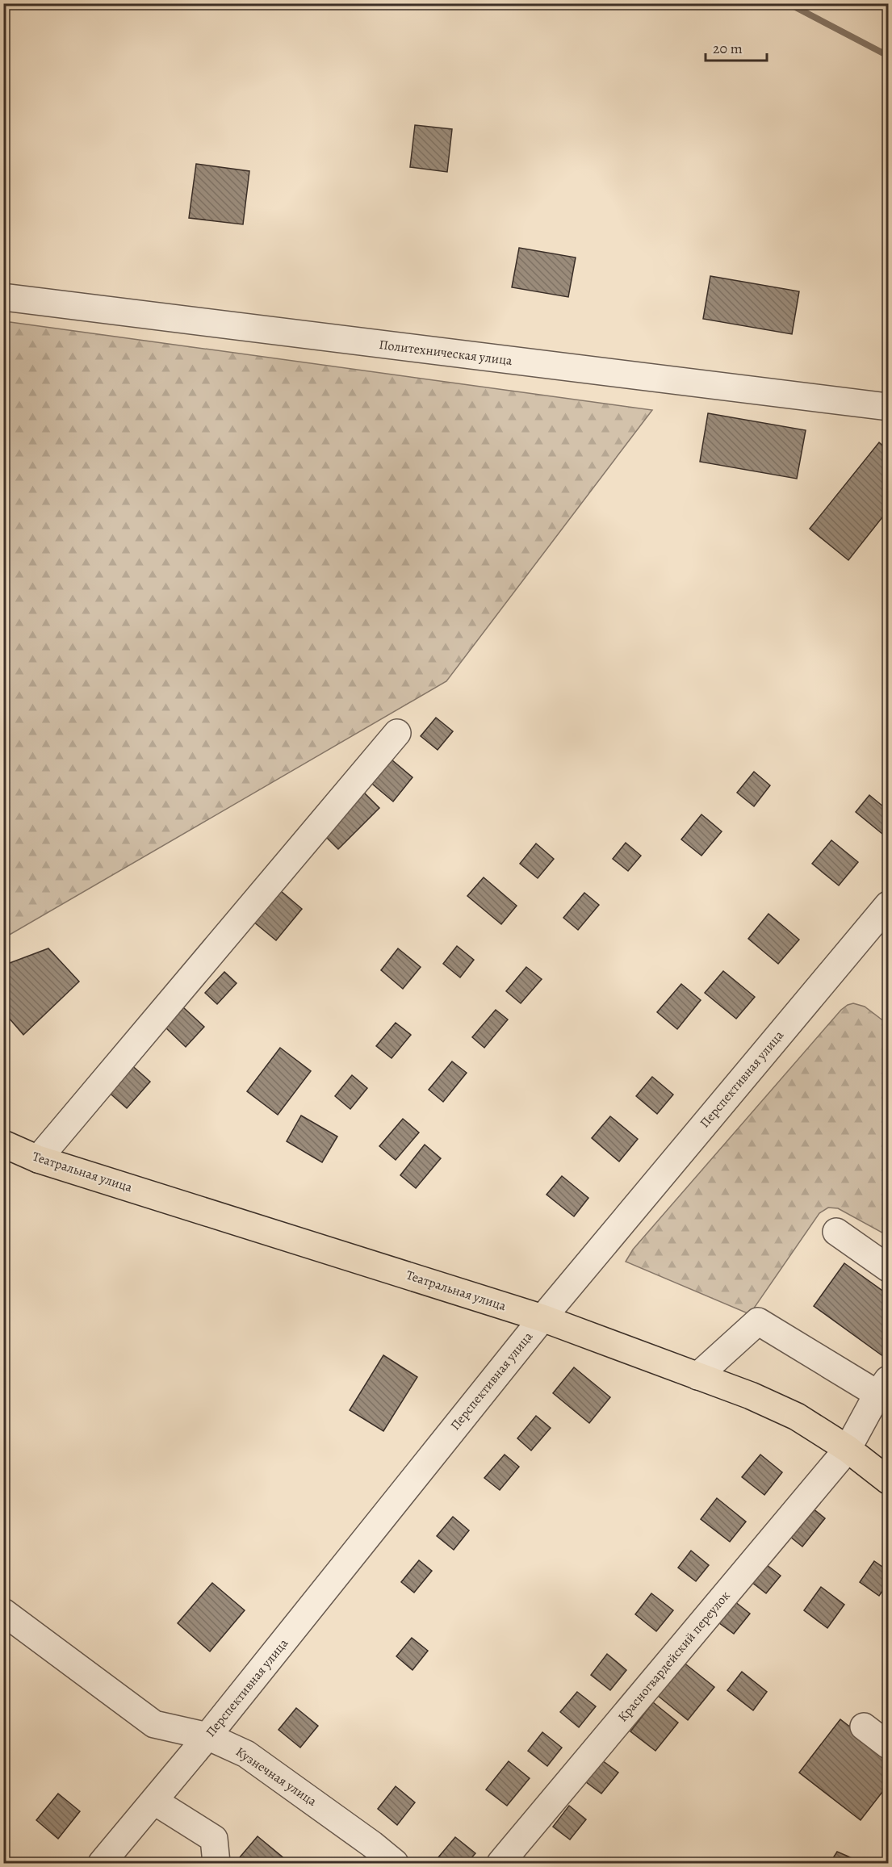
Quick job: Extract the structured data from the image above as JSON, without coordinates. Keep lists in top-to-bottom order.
{
  "streets": {
    "main road": ["Театральная улица"],
    "street": [
      "Политехническая улица",
      "Перспективная улица",
      "Красногвардейский переулок",
      "Кузнечная улица"
    ]
  },
  "crossings": [
    ["Перспективная улица", "Театральная улица"],
    ["Перспективная улица", "Кузнечная улица"],
    ["Театральная улица", "Красногвардейский переулок"]
  ],
  "scale_bar": "20 m"
}
